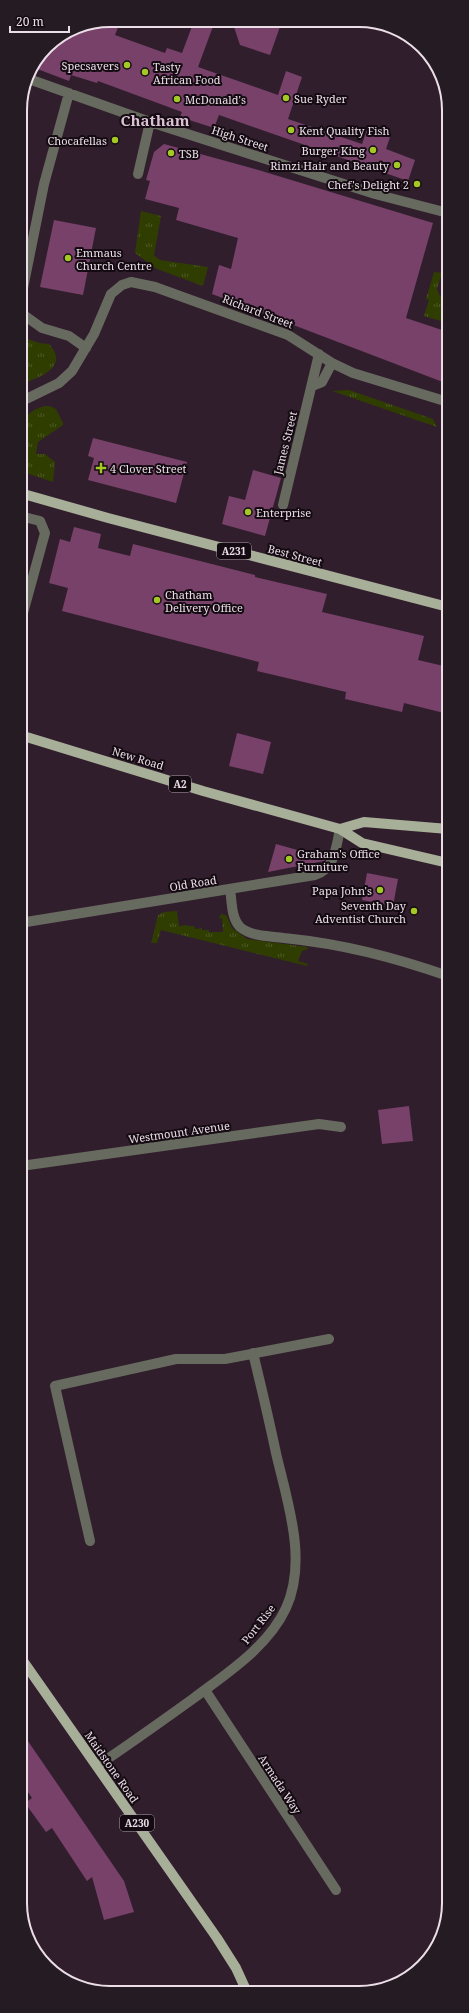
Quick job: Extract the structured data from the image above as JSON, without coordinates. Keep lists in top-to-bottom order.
{
  "streets": {
    "main road": [
      "A231",
      "Best Street",
      "New Road",
      "A2",
      "Maidstone Road",
      "A230"
    ],
    "street": [
      "High Street",
      "Richard Street",
      "James Street",
      "Old Road",
      "Westmount Avenue",
      "Port Rise",
      "Armada Way"
    ]
  },
  "crossings": [
    ["Richard Street", "James Street"],
    ["New Road", "Old Road"],
    ["Port Rise", "Maidstone Road"],
    ["Port Rise", "Armada Way"]
  ],
  "districts": ["Chatham"],
  "places": {
    "other": [
      "Specsavers",
      "Tasty African Food",
      "Sue Ryder",
      "McDonald's",
      "Kent Quality Fish",
      "Chocafellas",
      "Burger King",
      "TSB",
      "Rimzi Hair and Beauty",
      "Chef's Delight 2",
      "Emmaus Church Centre",
      "Enterprise",
      "Chatham Delivery Office",
      "Graham's Office Furniture",
      "Papa John's",
      "Seventh Day Adventist Church"
    ],
    "health": ["4 Clover Street"]
  },
  "scale_bar": "20 m"
}
